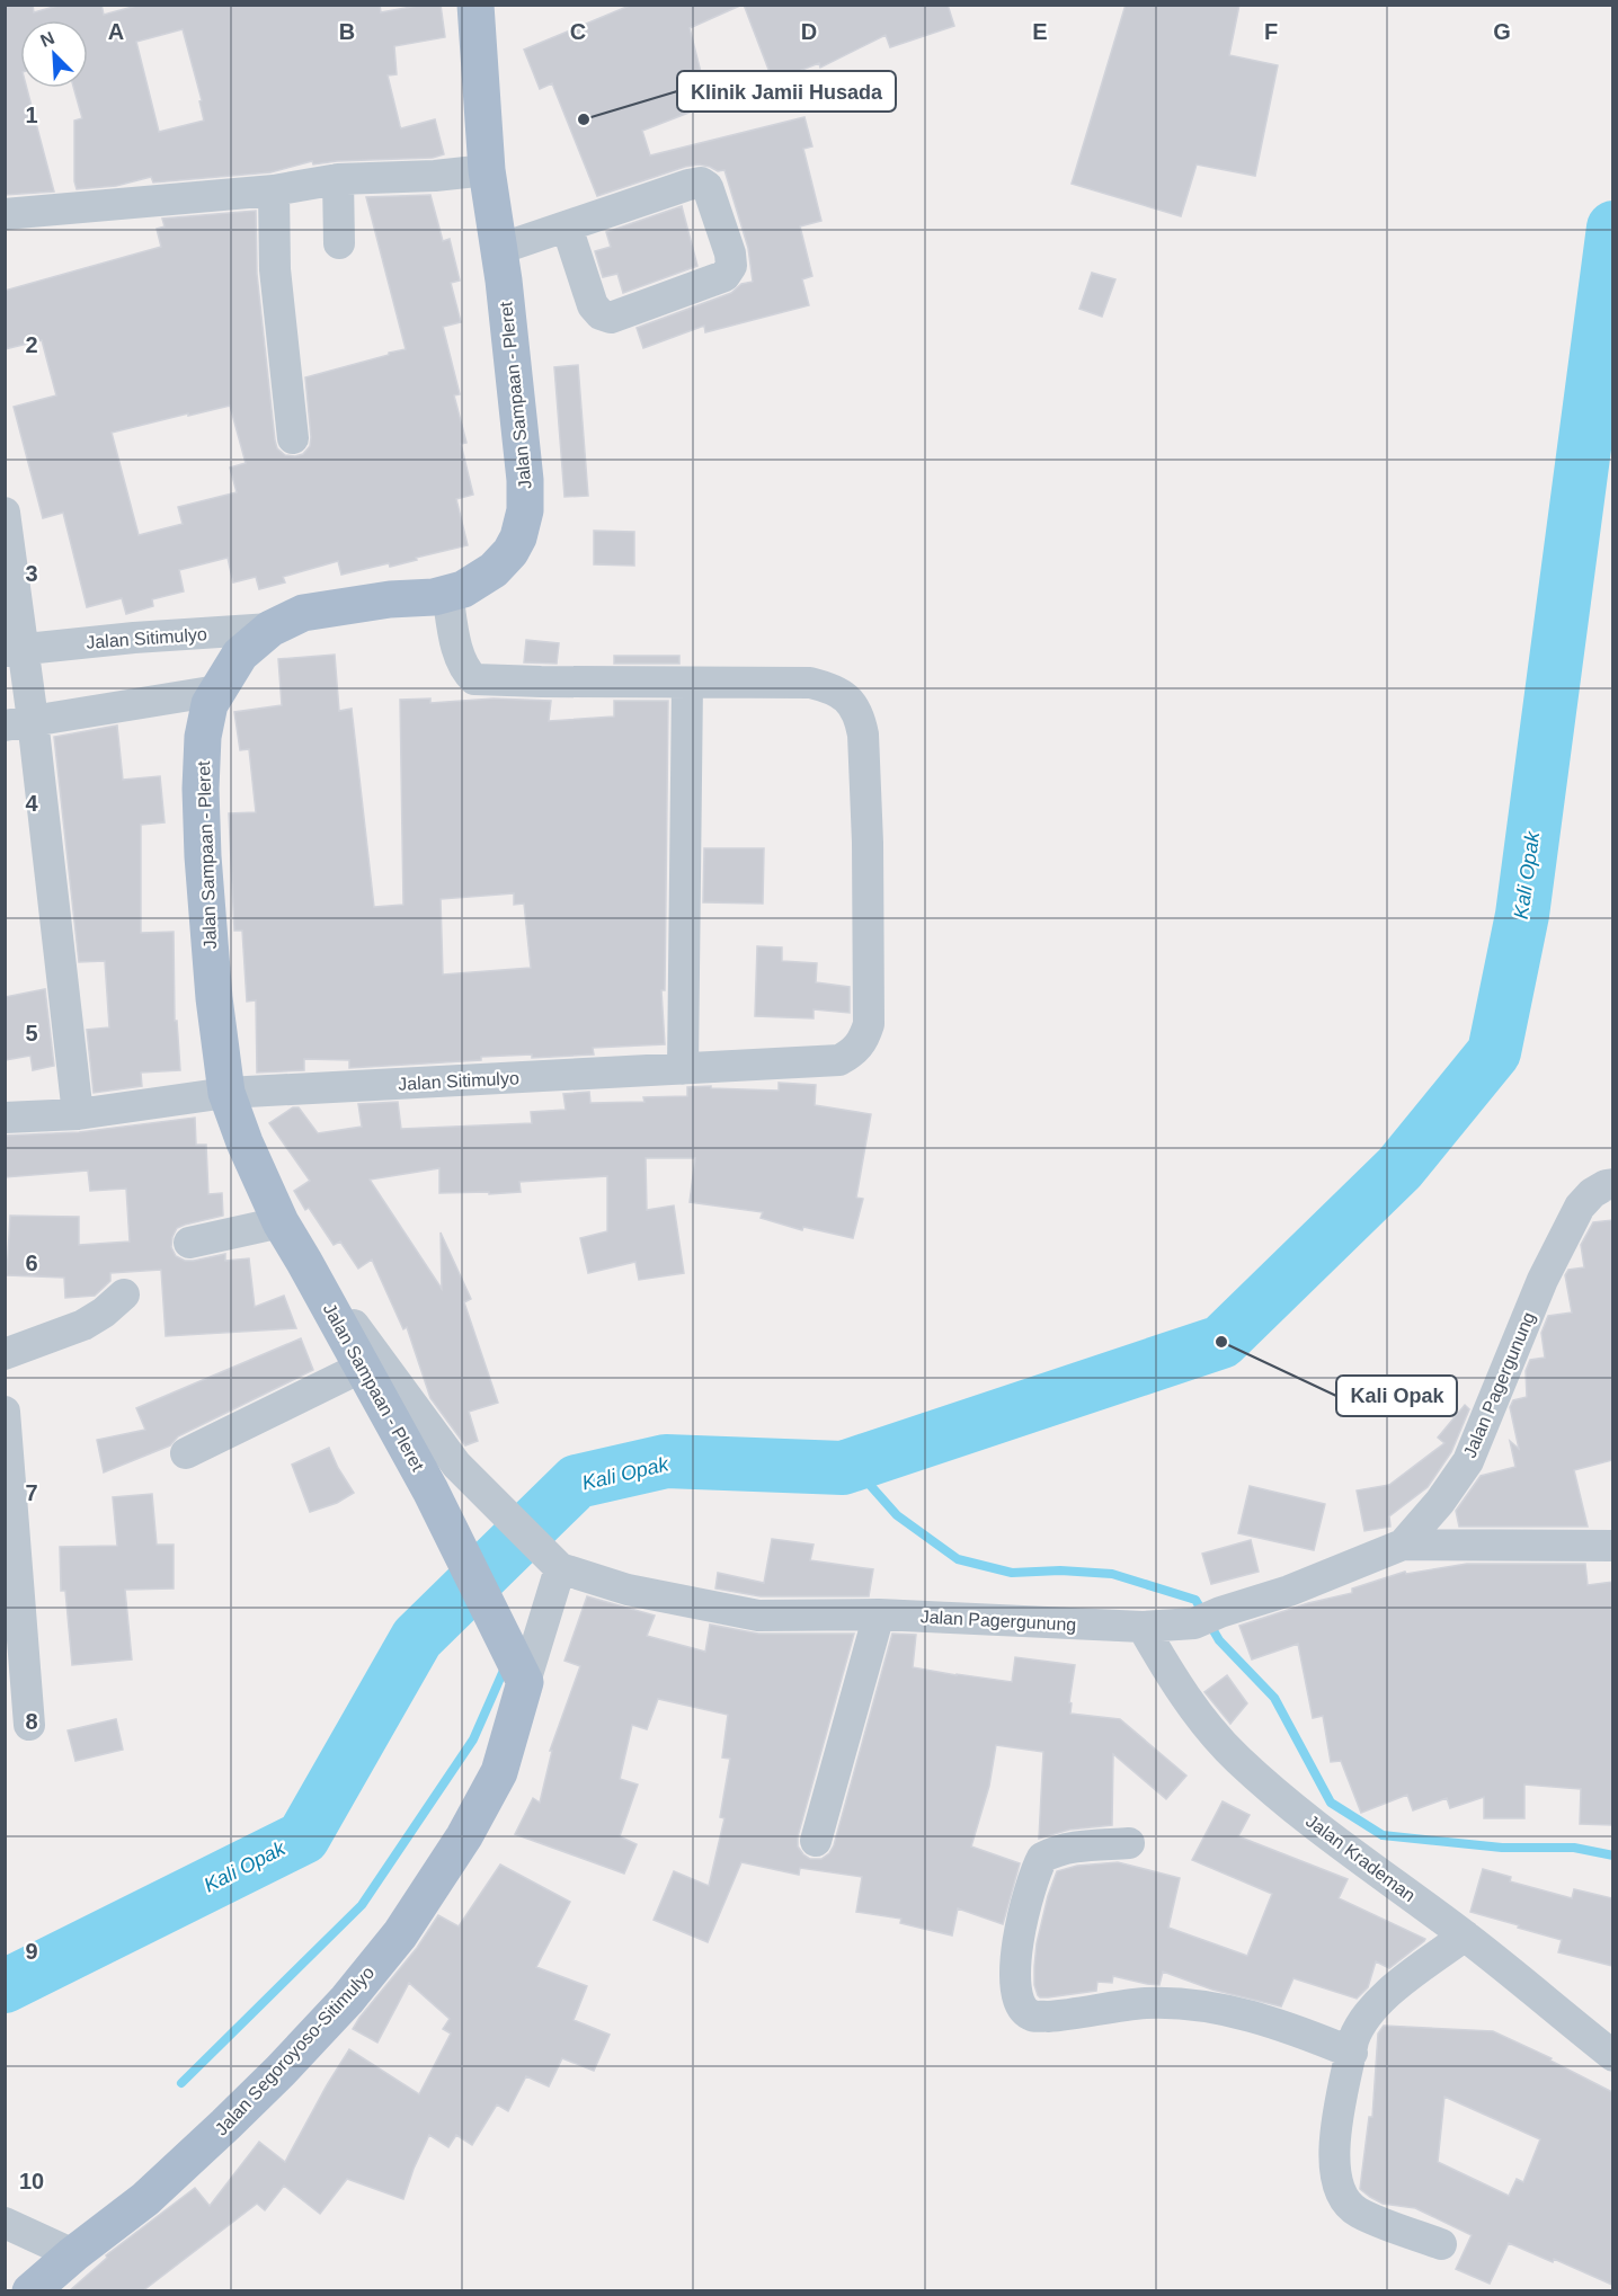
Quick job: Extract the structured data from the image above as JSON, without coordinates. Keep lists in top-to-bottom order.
{
  "streets": {
    "main road": ["Jalan Sampaan - Pleret", "Jalan Segoroyoso-Sitimulyo"],
    "street": ["Jalan Sitimulyo", "Jalan Pagergunung", "Jalan Krademan"]
  },
  "crossings": [
    ["Jalan Sampaan - Pleret", "Jalan Sitimulyo"],
    ["Jalan Sampaan - Pleret", "Jalan Pagergunung"],
    ["Jalan Sampaan - Pleret", "Jalan Segoroyoso-Sitimulyo"],
    ["Jalan Pagergunung", "Jalan Krademan"],
    ["Jalan Pagergunung", "Jalan Segoroyoso-Sitimulyo"]
  ],
  "water": ["Kali Opak"],
  "places": ["Klinik Jamii Husada", "Kali Opak"],
  "north": "top left",
  "grid": {
    "columns": [
      "A",
      "B",
      "C",
      "D",
      "E",
      "F",
      "G"
    ],
    "rows": [
      "1",
      "2",
      "3",
      "4",
      "5",
      "6",
      "7",
      "8",
      "9",
      "10"
    ]
  }
}
